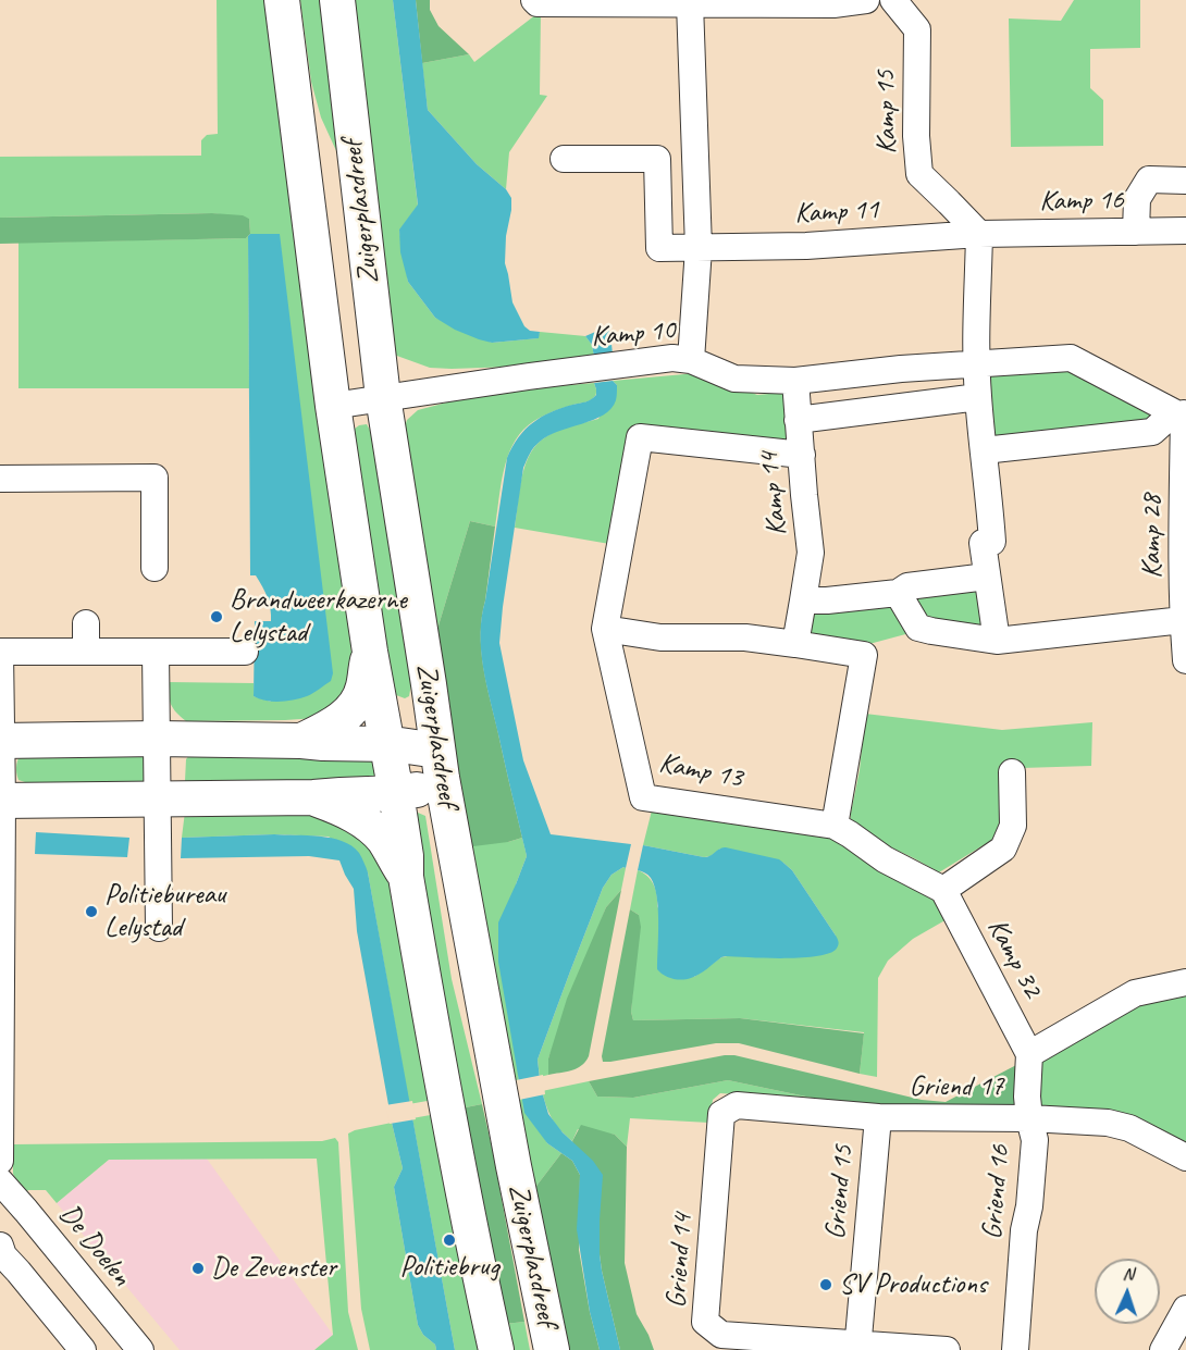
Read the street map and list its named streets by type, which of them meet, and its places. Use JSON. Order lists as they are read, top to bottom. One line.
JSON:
{"streets":{"main road":["Zuigerplasdreef"],"street":["Kamp 15","Kamp 16","Kamp 11","Kamp 10","Kamp 14","Kamp 28","Kamp 13","Kamp 32","Griend 17","Griend 15","Griend 16","De Doelen","Griend 14"]},"crossings":[["Kamp 15","Kamp 16"],["Kamp 15","Kamp 11"],["Kamp 16","Kamp 11"],["Zuigerplasdreef","Kamp 10"],["Kamp 10","Kamp 14"],["Kamp 10","Kamp 28"],["Kamp 14","Kamp 13"],["Kamp 13","Kamp 32"],["Griend 17","Griend 15"],["Griend 17","Griend 16"],["Griend 17","Griend 14"],["Griend 15","Griend 14"]],"places":["Brandweerkazerne Lelystad","Politiebureau Lelystad","Politiebrug","De Zevenster","SV Productions"],"north":"top"}
